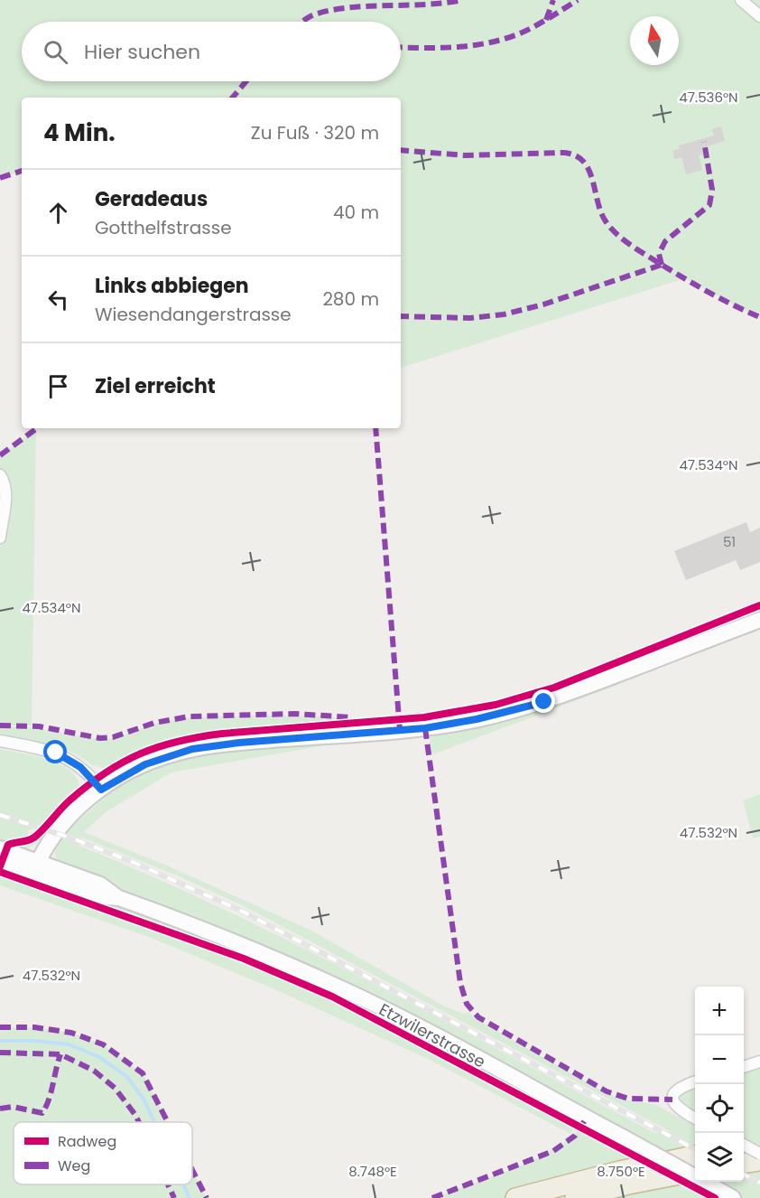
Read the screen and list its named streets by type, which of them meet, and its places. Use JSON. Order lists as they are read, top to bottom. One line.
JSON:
{"streets":{"main road":["Etzwilerstrasse"]},"house_numbers":["51"],"legend":["Radweg","Weg"],"north":"top","page":{"search":"Hier suchen","heading":["4 Min.","Zu Fuß · 320 m"],"list":[["Geradeaus","Gotthelfstrasse","40 m"],["Links abbiegen","Wiesendangerstrasse","280 m"],"Ziel erreicht"],"map_buttons":["+","−"]},"coordinates":["47.536°N","47.534°N","47.532°N","8.748°E","8.750°E"]}
